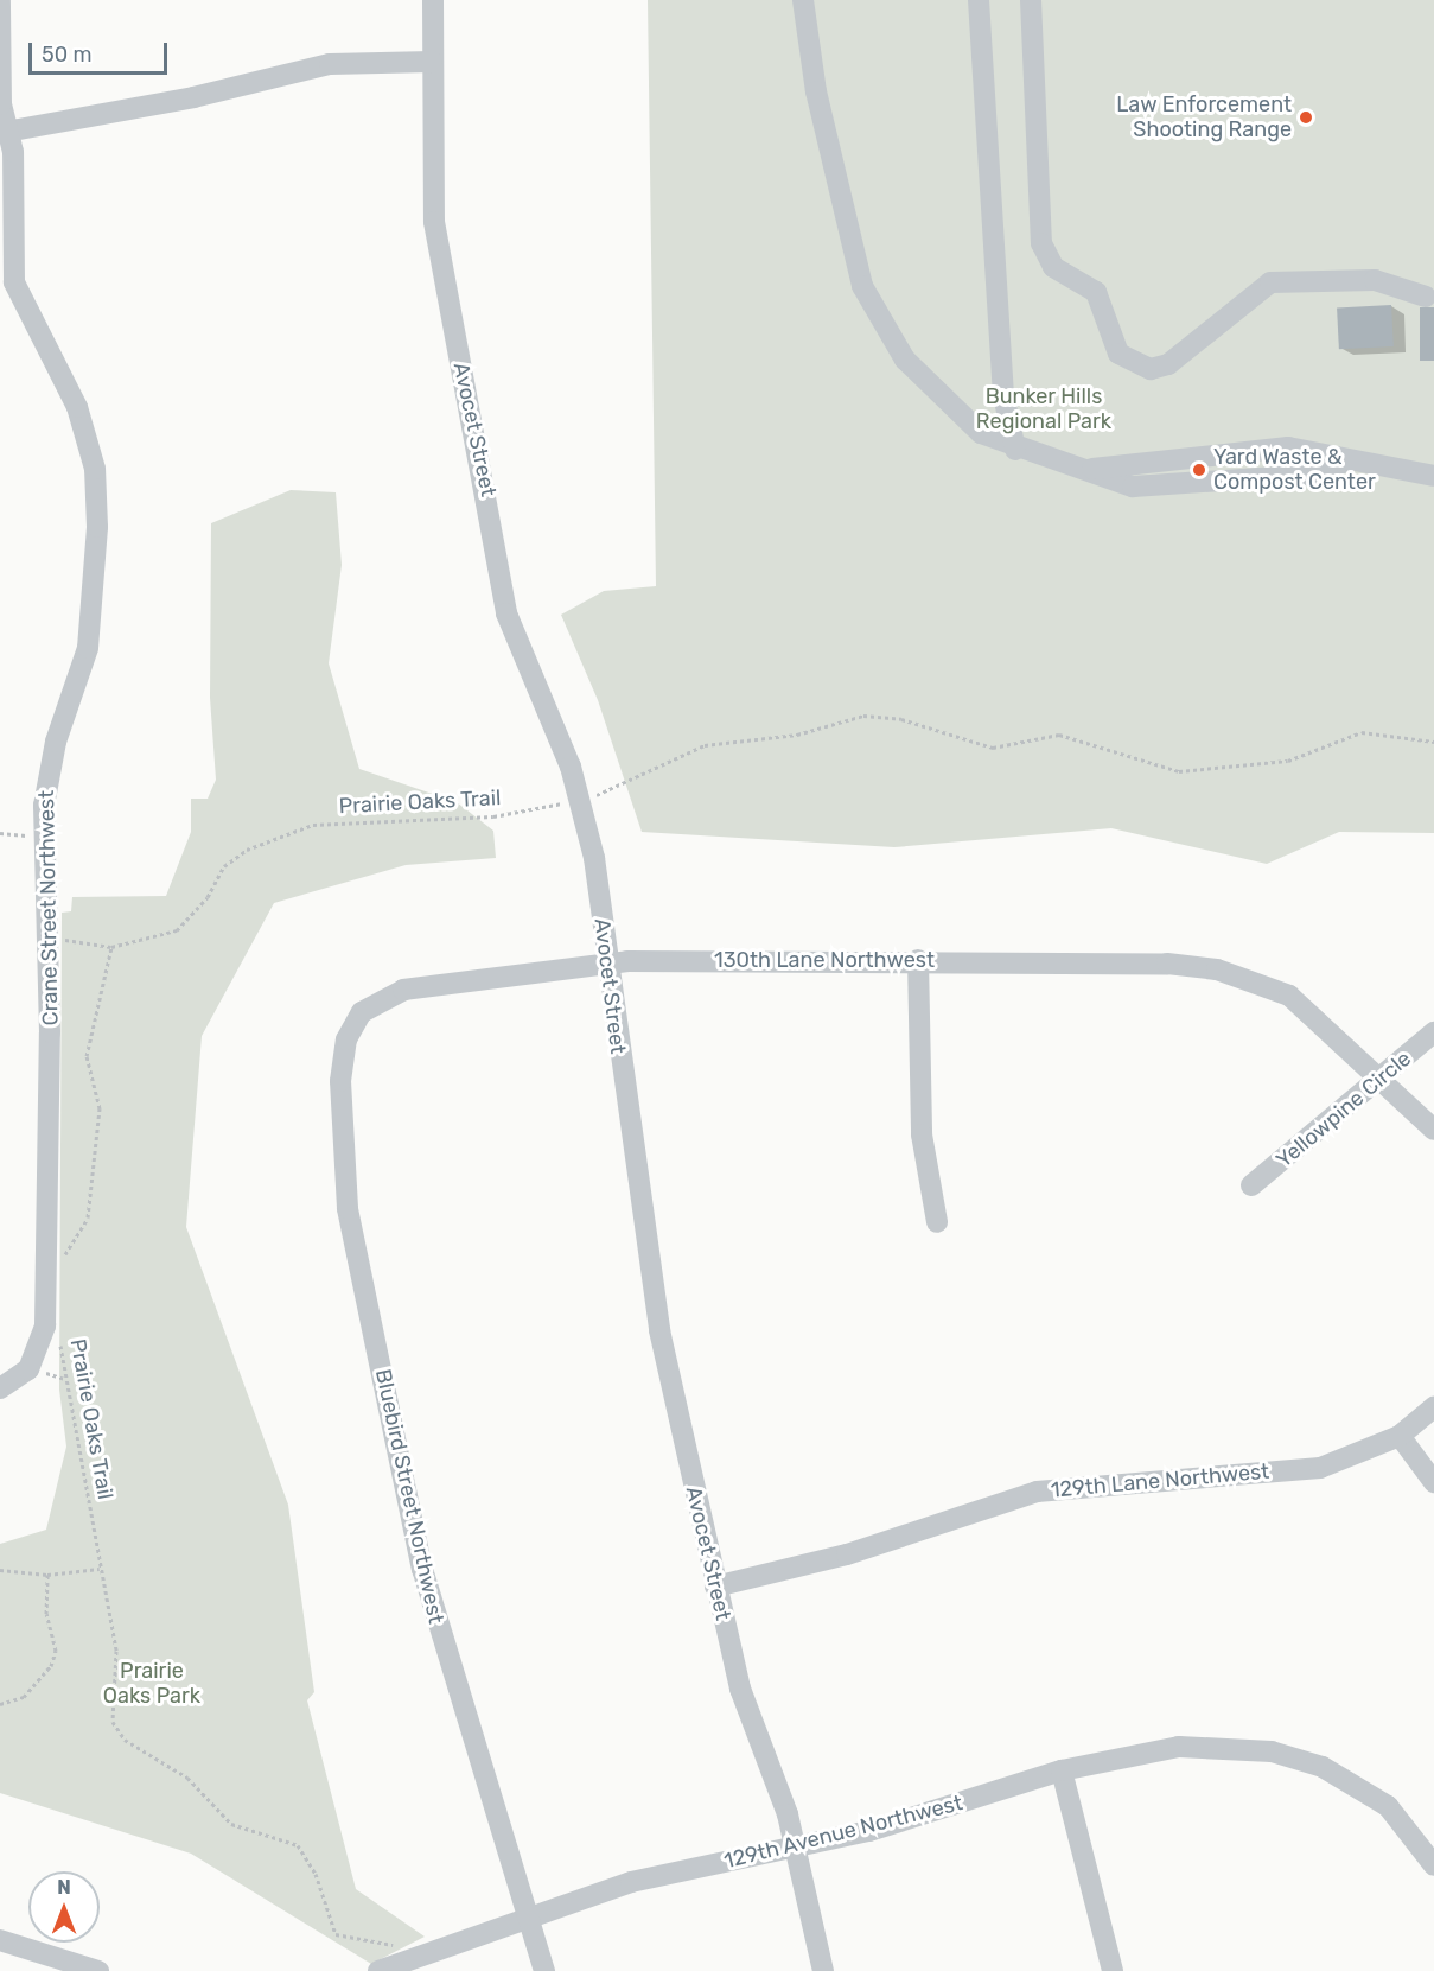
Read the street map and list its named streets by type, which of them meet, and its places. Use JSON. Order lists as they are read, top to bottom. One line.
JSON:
{"streets":{"street":["Avocet Street","Crane Street Northwest","130th Lane Northwest","Yellowpine Circle","129th Lane Northwest","Bluebird Street Northwest","129th Avenue Northwest"],"path":["Prairie Oaks Trail"]},"crossings":[["Avocet Street","130th Lane Northwest"],["Avocet Street","129th Lane Northwest"],["Avocet Street","129th Avenue Northwest"],["Prairie Oaks Trail","Crane Street Northwest"],["Prairie Oaks Trail","129th Avenue Northwest"],["130th Lane Northwest","Yellowpine Circle"],["130th Lane Northwest","Bluebird Street Northwest"],["Bluebird Street Northwest","129th Avenue Northwest"]],"parks":["Bunker Hills Regional Park","Prairie Oaks Park"],"places":["Law Enforcement Shooting Range","Yard Waste & Compost Center"],"scale_bar":"50 m","north":"top"}
